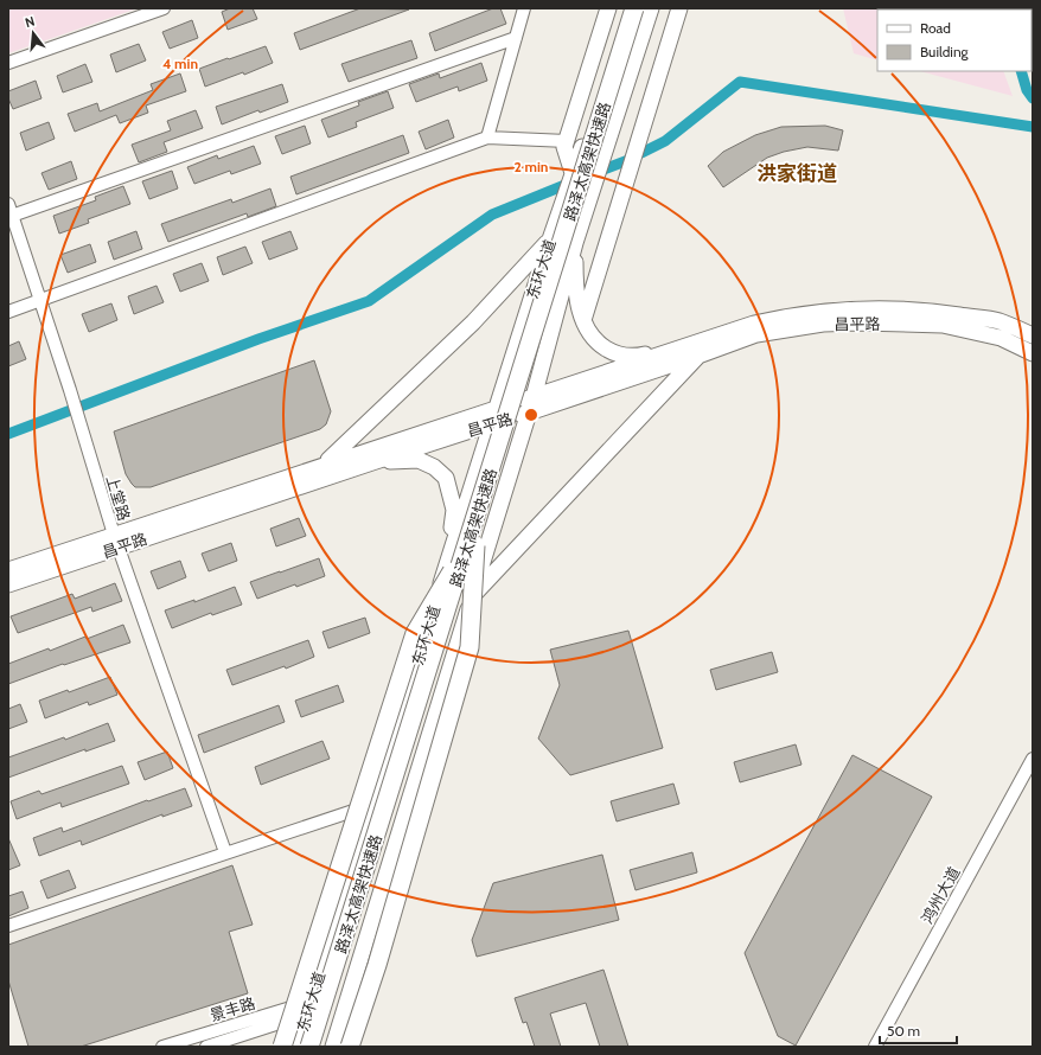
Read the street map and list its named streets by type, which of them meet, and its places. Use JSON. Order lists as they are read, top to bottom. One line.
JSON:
{"streets":{"highway":["路泽太高架快速路"],"main road":["东环大道","昌平路"],"street":["上堂路","鸿州大道","景丰路"]},"crossings":[["东环大道","昌平路"],["东环大道","景丰路"],["昌平路","上堂路"]],"districts":["洪家街道"],"legend":["Road","Building"],"scale_bar":"50 m","north":"top","rings":["4 min","2 min"]}
